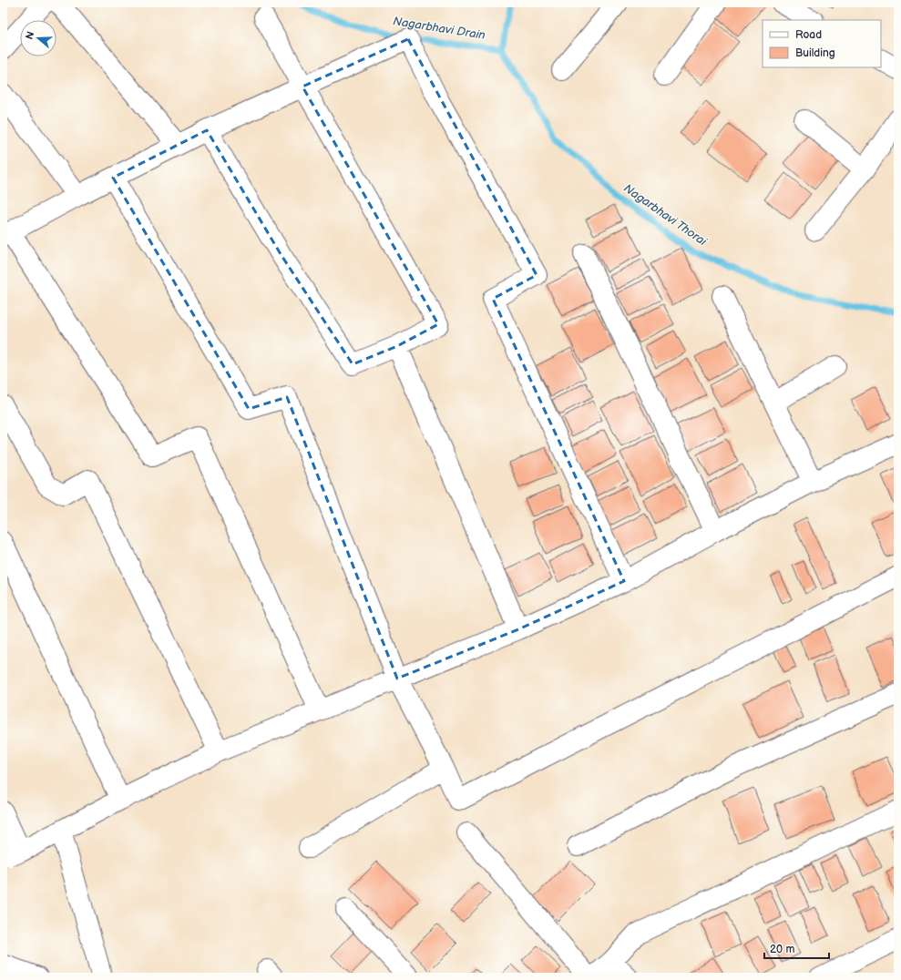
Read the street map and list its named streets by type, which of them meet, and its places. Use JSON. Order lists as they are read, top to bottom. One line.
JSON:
{"water":["Nagarbhavi Drain","Nagarbhavi Thorai"],"legend":["Road","Building"],"scale_bar":"20 m","north":"left"}
